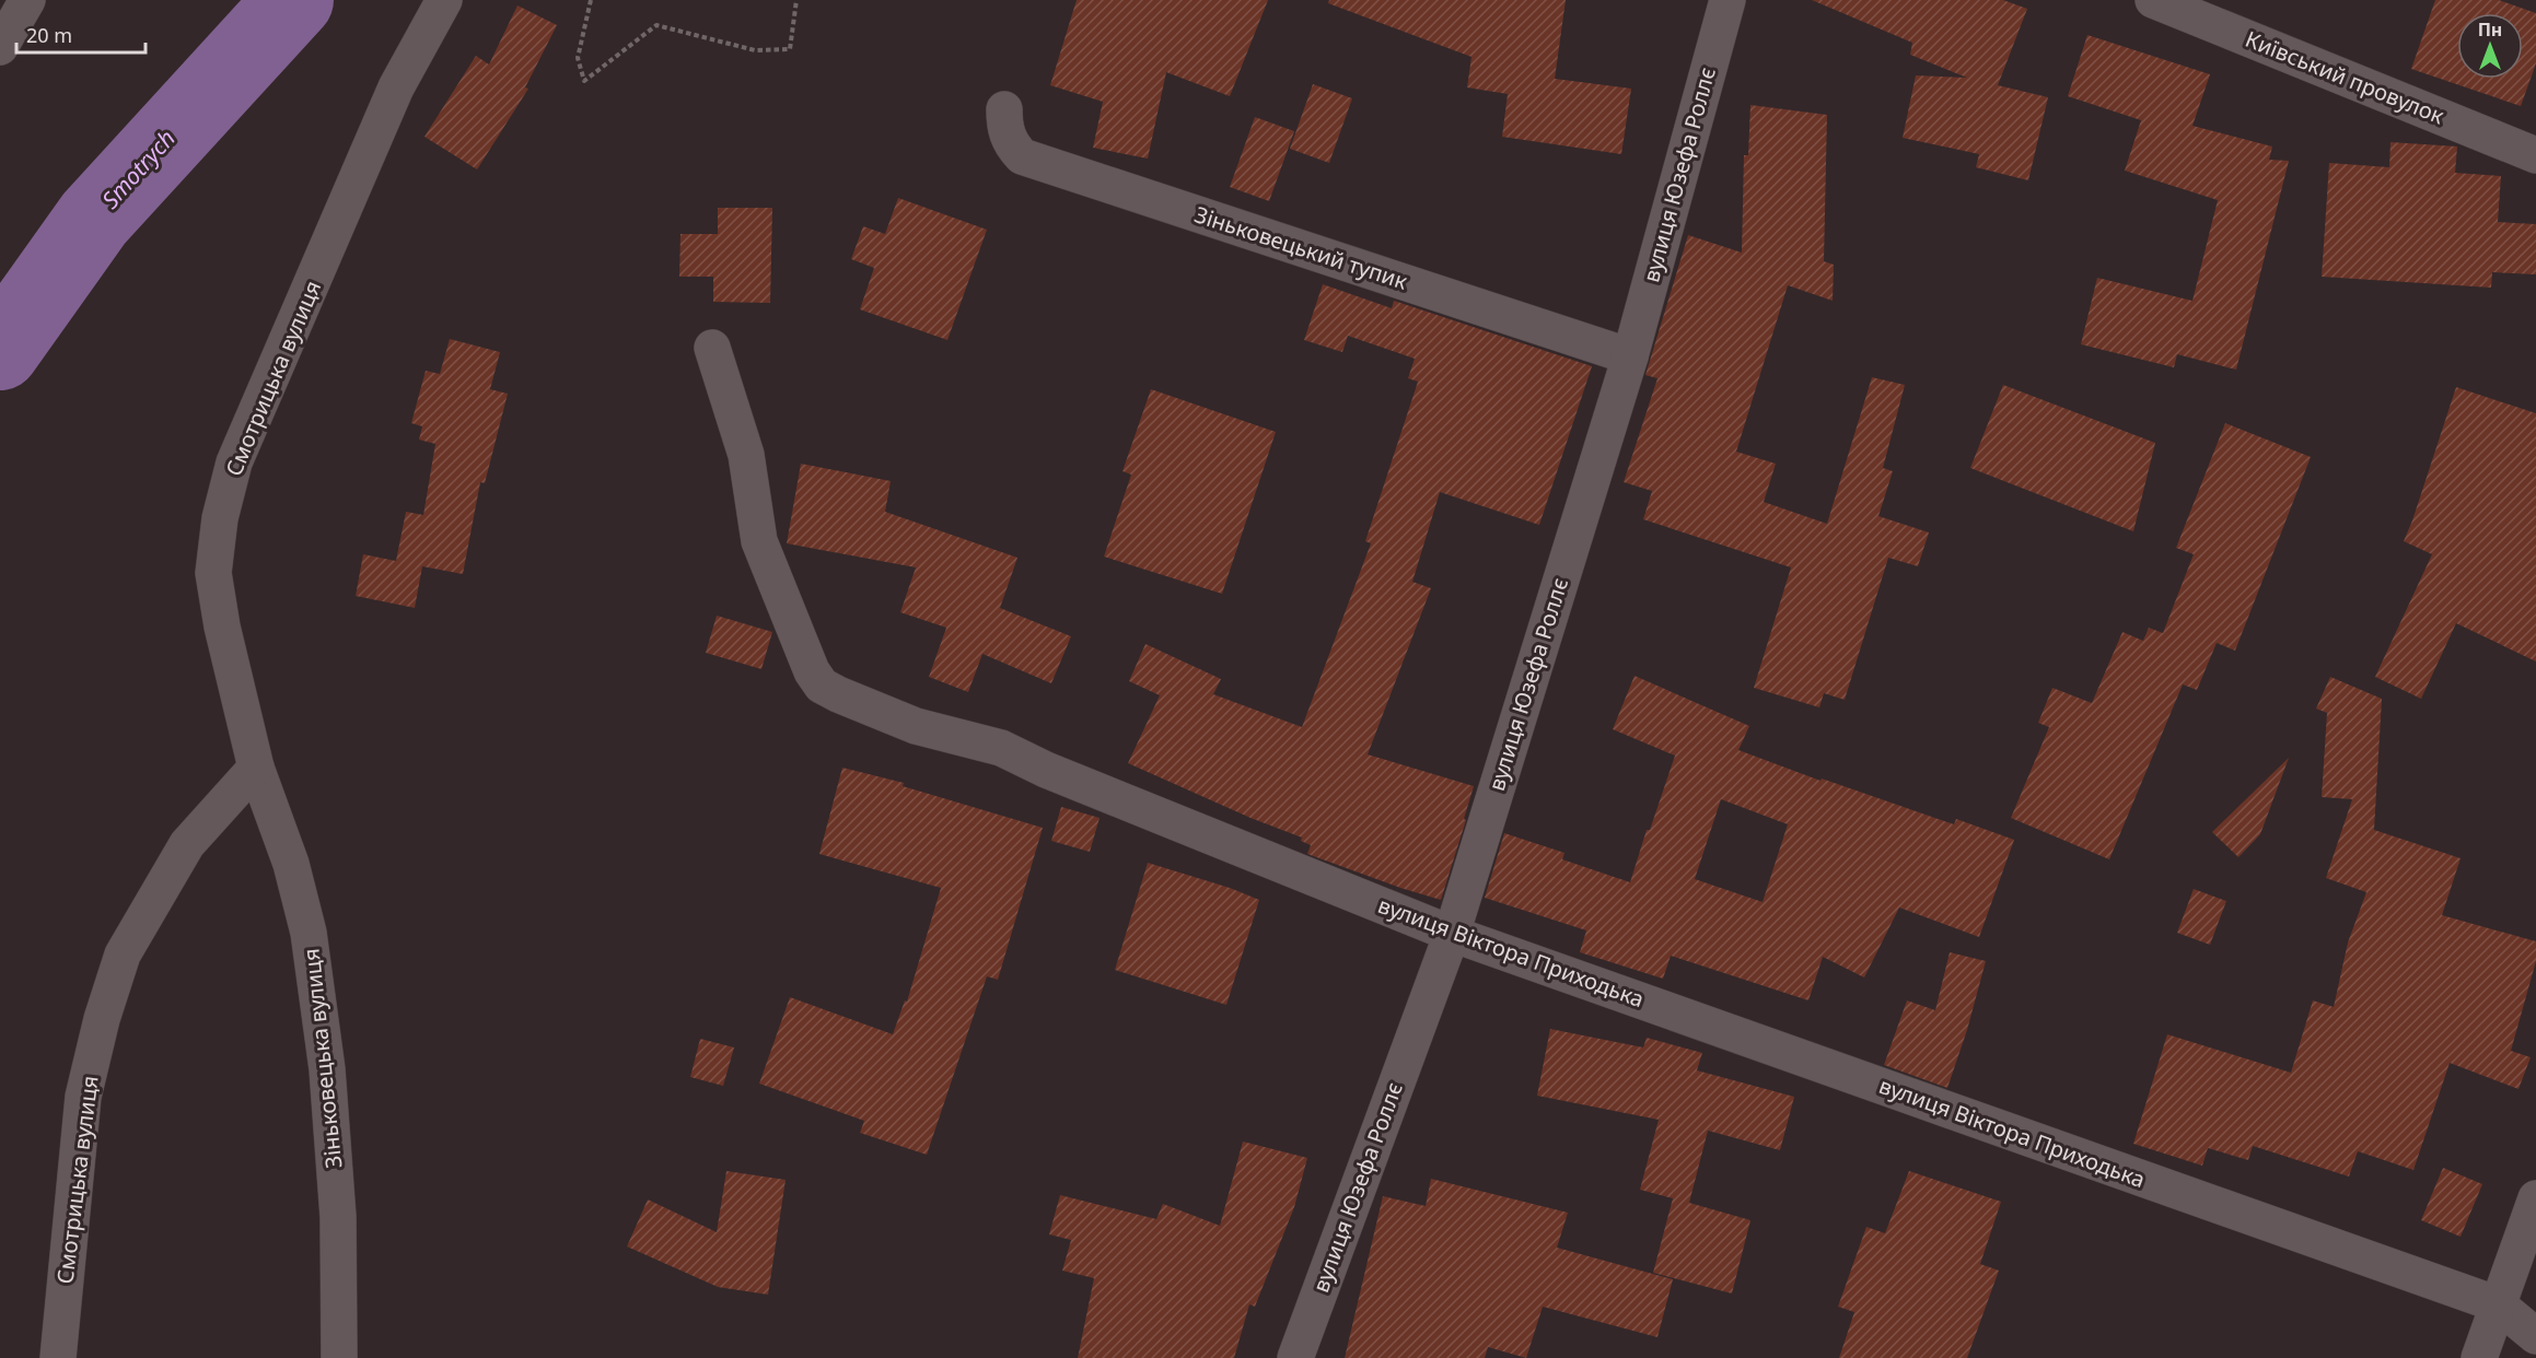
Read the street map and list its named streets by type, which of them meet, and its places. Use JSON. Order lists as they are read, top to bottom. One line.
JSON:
{"streets":{"street":["Київський провулок","вулиця Юзефа Роллє","Зіньковецький тупик","Смотрицька вулиця","вулиця Віктора Приходька","Зіньковецька вулиця"]},"crossings":[["вулиця Юзефа Роллє","Зіньковецький тупик"],["вулиця Юзефа Роллє","вулиця Віктора Приходька"],["Смотрицька вулиця","Зіньковецька вулиця"]],"water":["Smotrych"],"scale_bar":"20 m","north":"top"}
